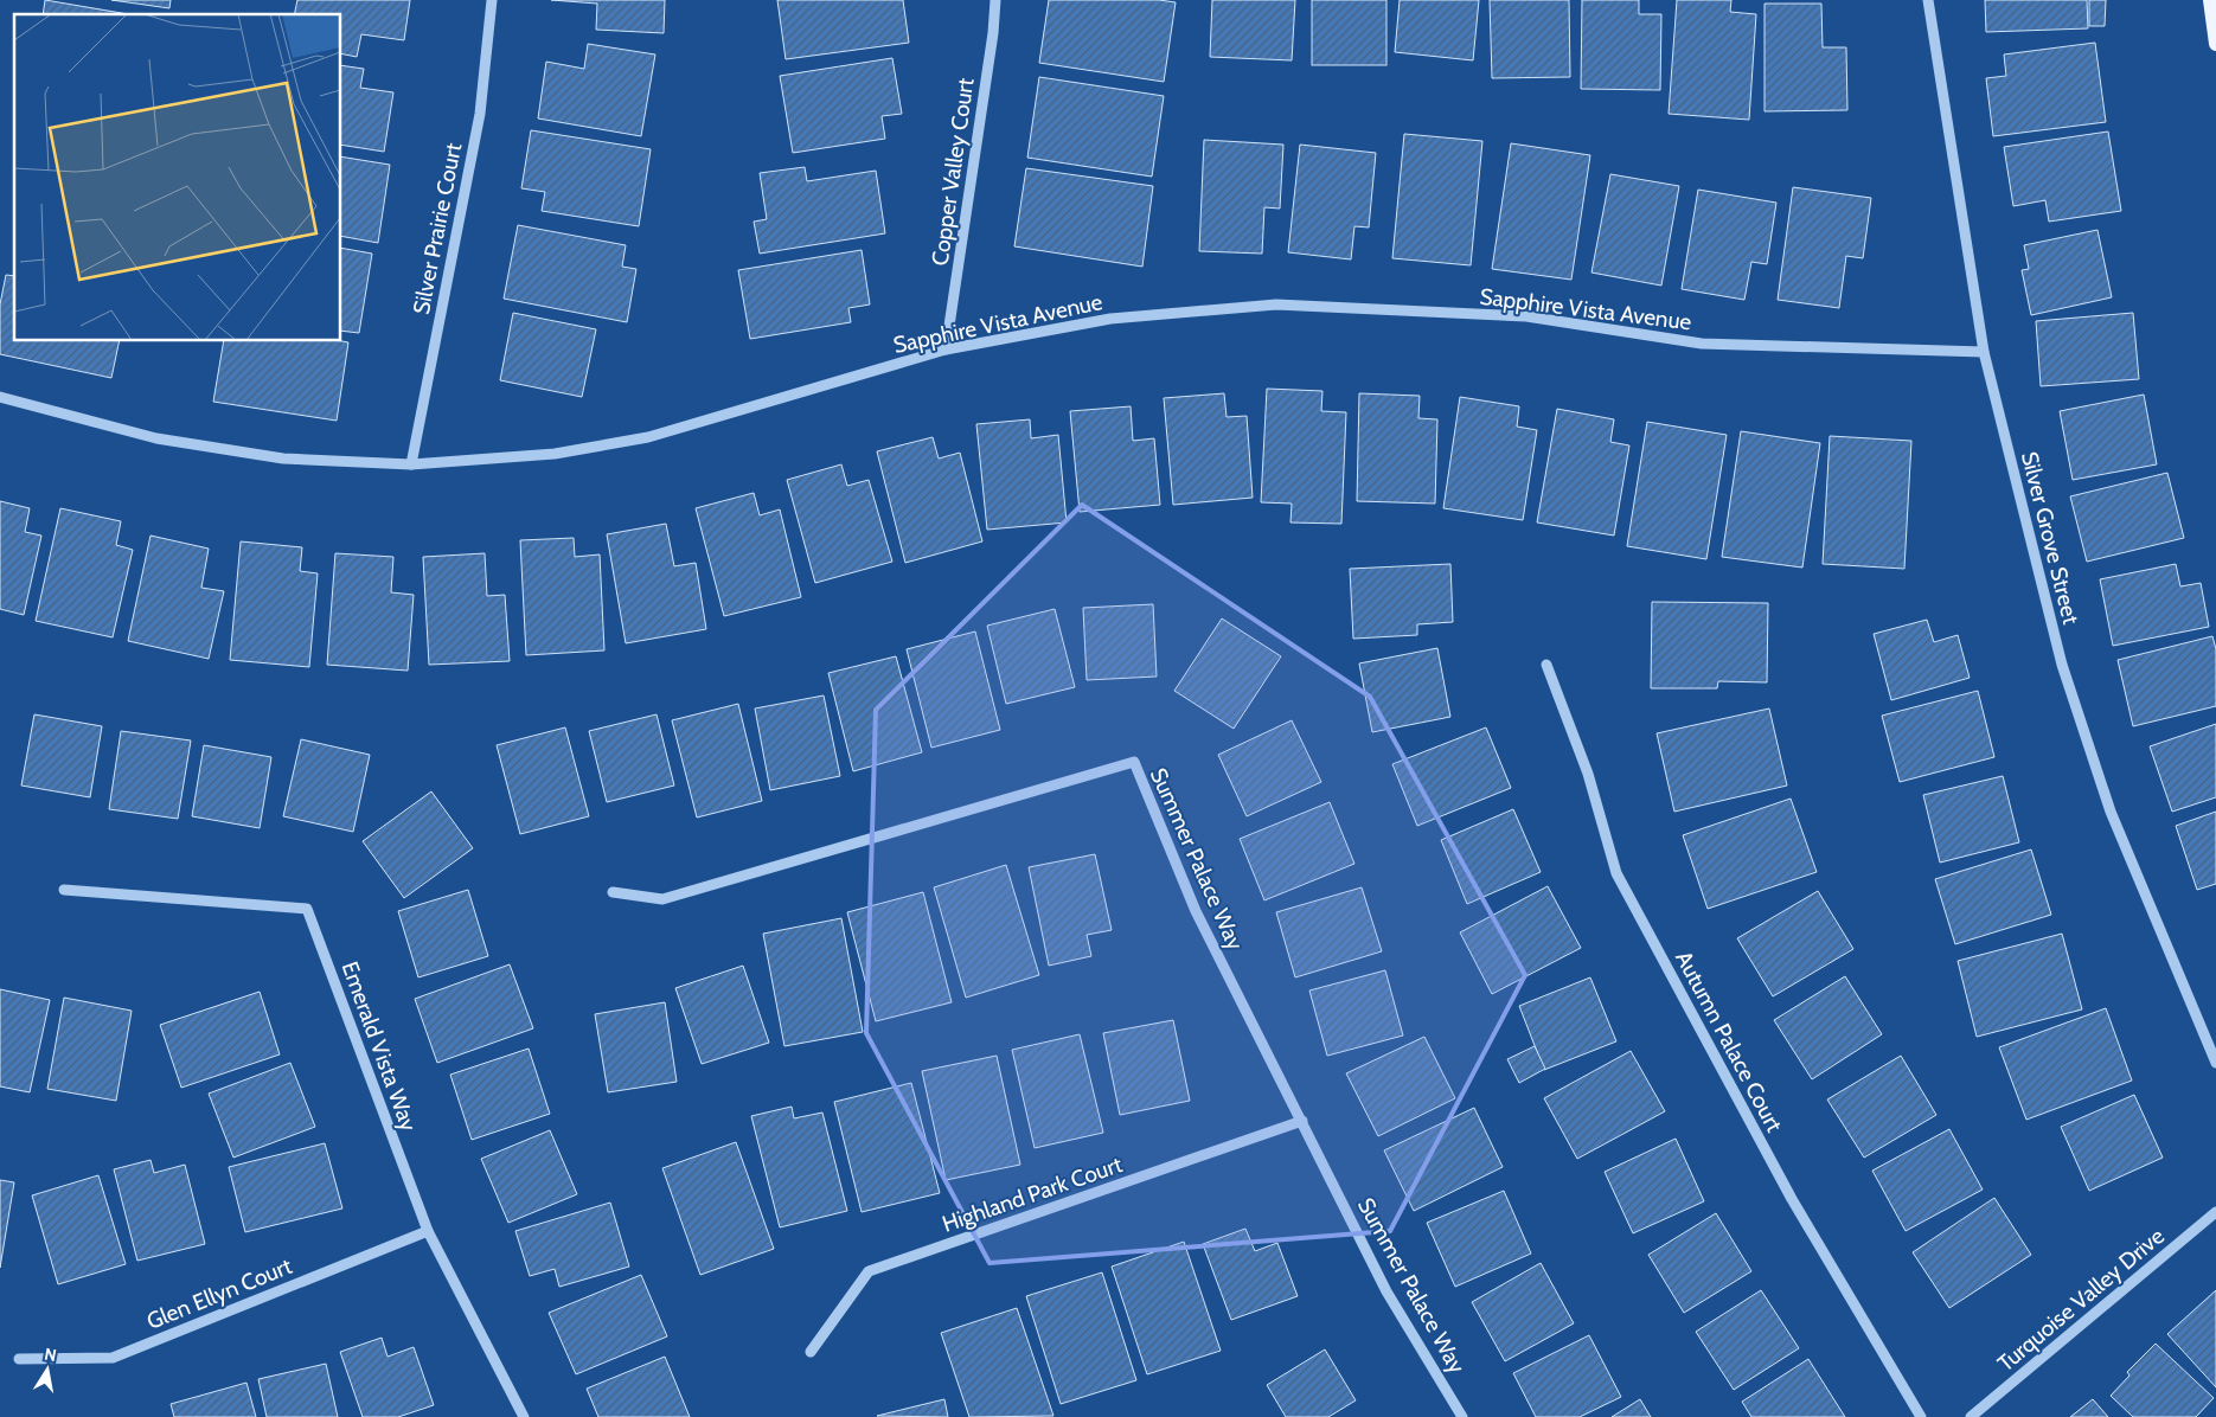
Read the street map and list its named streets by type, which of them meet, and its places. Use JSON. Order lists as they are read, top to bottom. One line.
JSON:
{"streets":{"street":["Copper Valley Court","Silver Prairie Court","Sapphire Vista Avenue","Silver Grove Street","Summer Palace Way","Autumn Palace Court","Emerald Vista Way","Highland Park Court","Glen Ellyn Court","Turquoise Valley Drive"]},"crossings":[["Copper Valley Court","Sapphire Vista Avenue"],["Silver Prairie Court","Sapphire Vista Avenue"],["Sapphire Vista Avenue","Silver Grove Street"],["Summer Palace Way","Highland Park Court"],["Emerald Vista Way","Glen Ellyn Court"]],"north":"top"}
